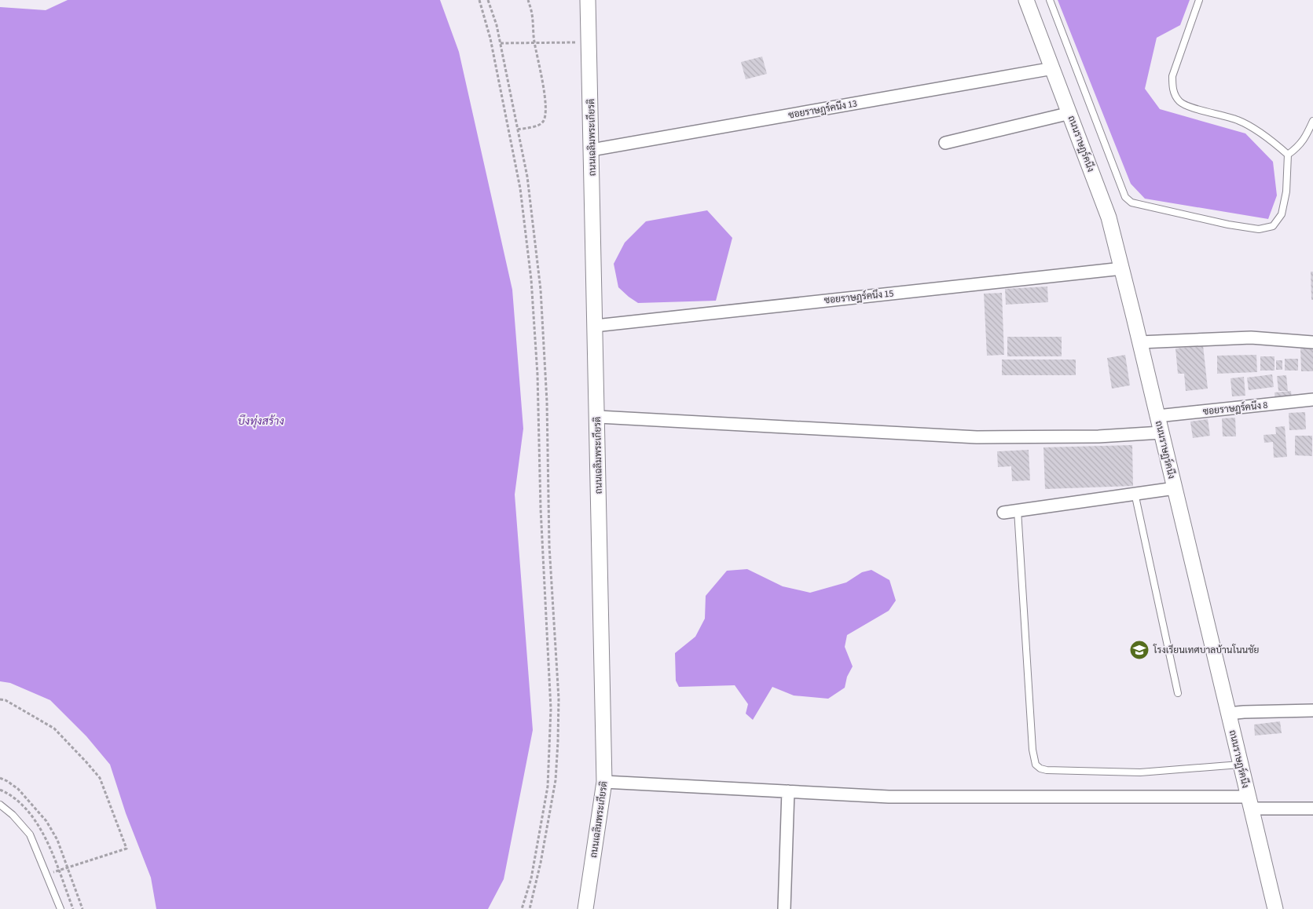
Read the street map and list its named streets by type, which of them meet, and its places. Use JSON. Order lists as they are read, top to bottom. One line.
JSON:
{"streets":{"street":["ซอยราษฏร์คนึง 13","ถนนเฉลิมพระเกียรติ","ถนนราษฏร์คนึง","ซอยราษฏร์คนึง 15","ซอยราษฏร์คนึง 8"]},"crossings":[["ซอยราษฏร์คนึง 13","ถนนเฉลิมพระเกียรติ"],["ซอยราษฏร์คนึง 13","ถนนราษฏร์คนึง"],["ถนนเฉลิมพระเกียรติ","ซอยราษฏร์คนึง 15"],["ถนนราษฏร์คนึง","ซอยราษฏร์คนึง 15"],["ถนนราษฏร์คนึง","ซอยราษฏร์คนึง 8"]],"water":["บึงทุ่งสร้าง"],"places":{"school or university":["โรงเรียนเทศบาลบ้านโนนชัย"]}}
